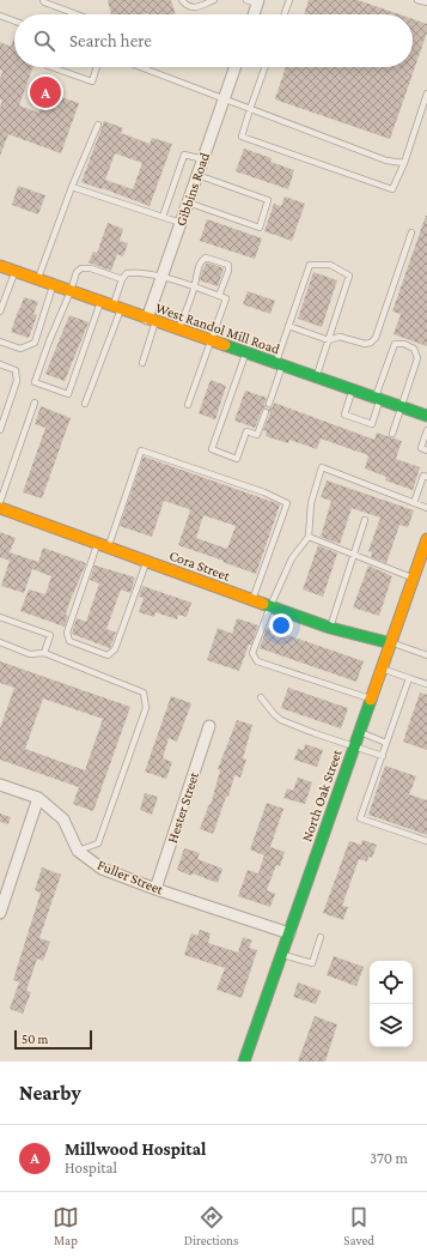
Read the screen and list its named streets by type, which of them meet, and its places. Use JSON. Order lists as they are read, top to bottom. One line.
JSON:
{"streets":{"street":["Gibbins Road","West Randol Mill Road","Cora Street","North Oak Street","Hester Street","Fuller Street"]},"crossings":[["Gibbins Road","West Randol Mill Road"],["Cora Street","North Oak Street"],["North Oak Street","Fuller Street"],["Hester Street","Fuller Street"]],"scale_bar":"50 m","page":{"search":"Search here","pins":"A","scale":"50 m","heading":"Nearby","list":[{"mark":"A","name":"Millwood Hospital","note":"Hospital","value":"370 m"}],"nav":["Map","Directions","Saved"]}}
